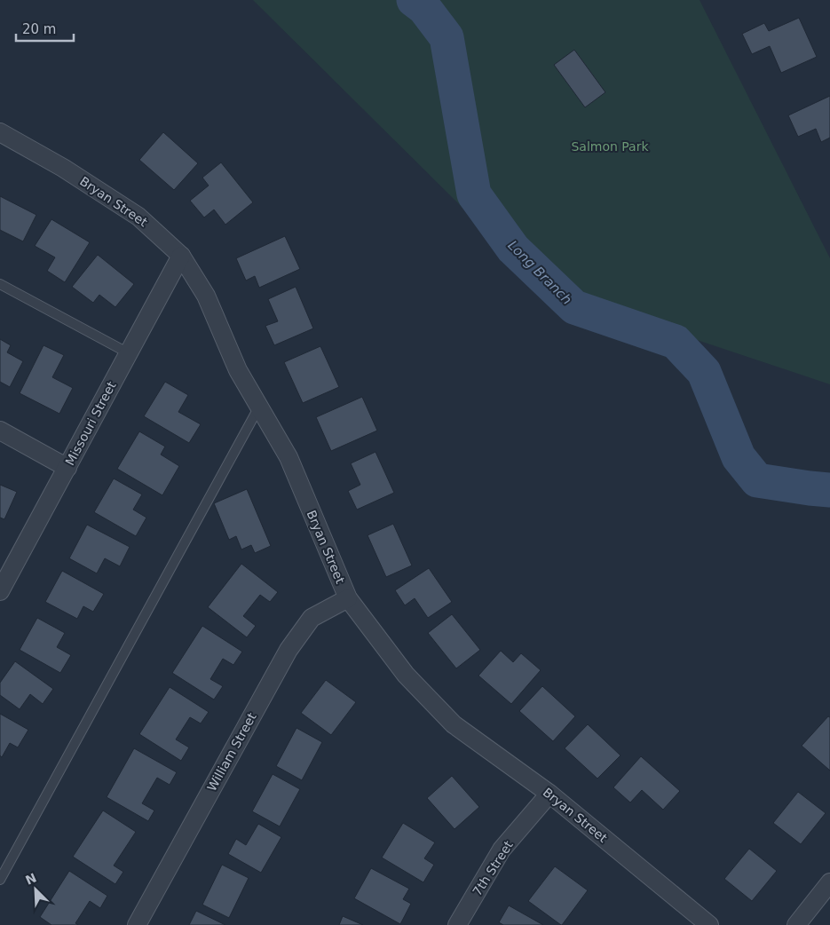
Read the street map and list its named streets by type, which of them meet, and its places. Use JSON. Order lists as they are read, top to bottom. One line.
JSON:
{"streets":{"street":["Bryan Street","Missouri Street","William Street","7th Street"]},"crossings":[["Bryan Street","Missouri Street"],["Bryan Street","William Street"],["Bryan Street","7th Street"]],"water":["Long Branch"],"parks":["Salmon Park"],"scale_bar":"20 m","north":"top left"}
